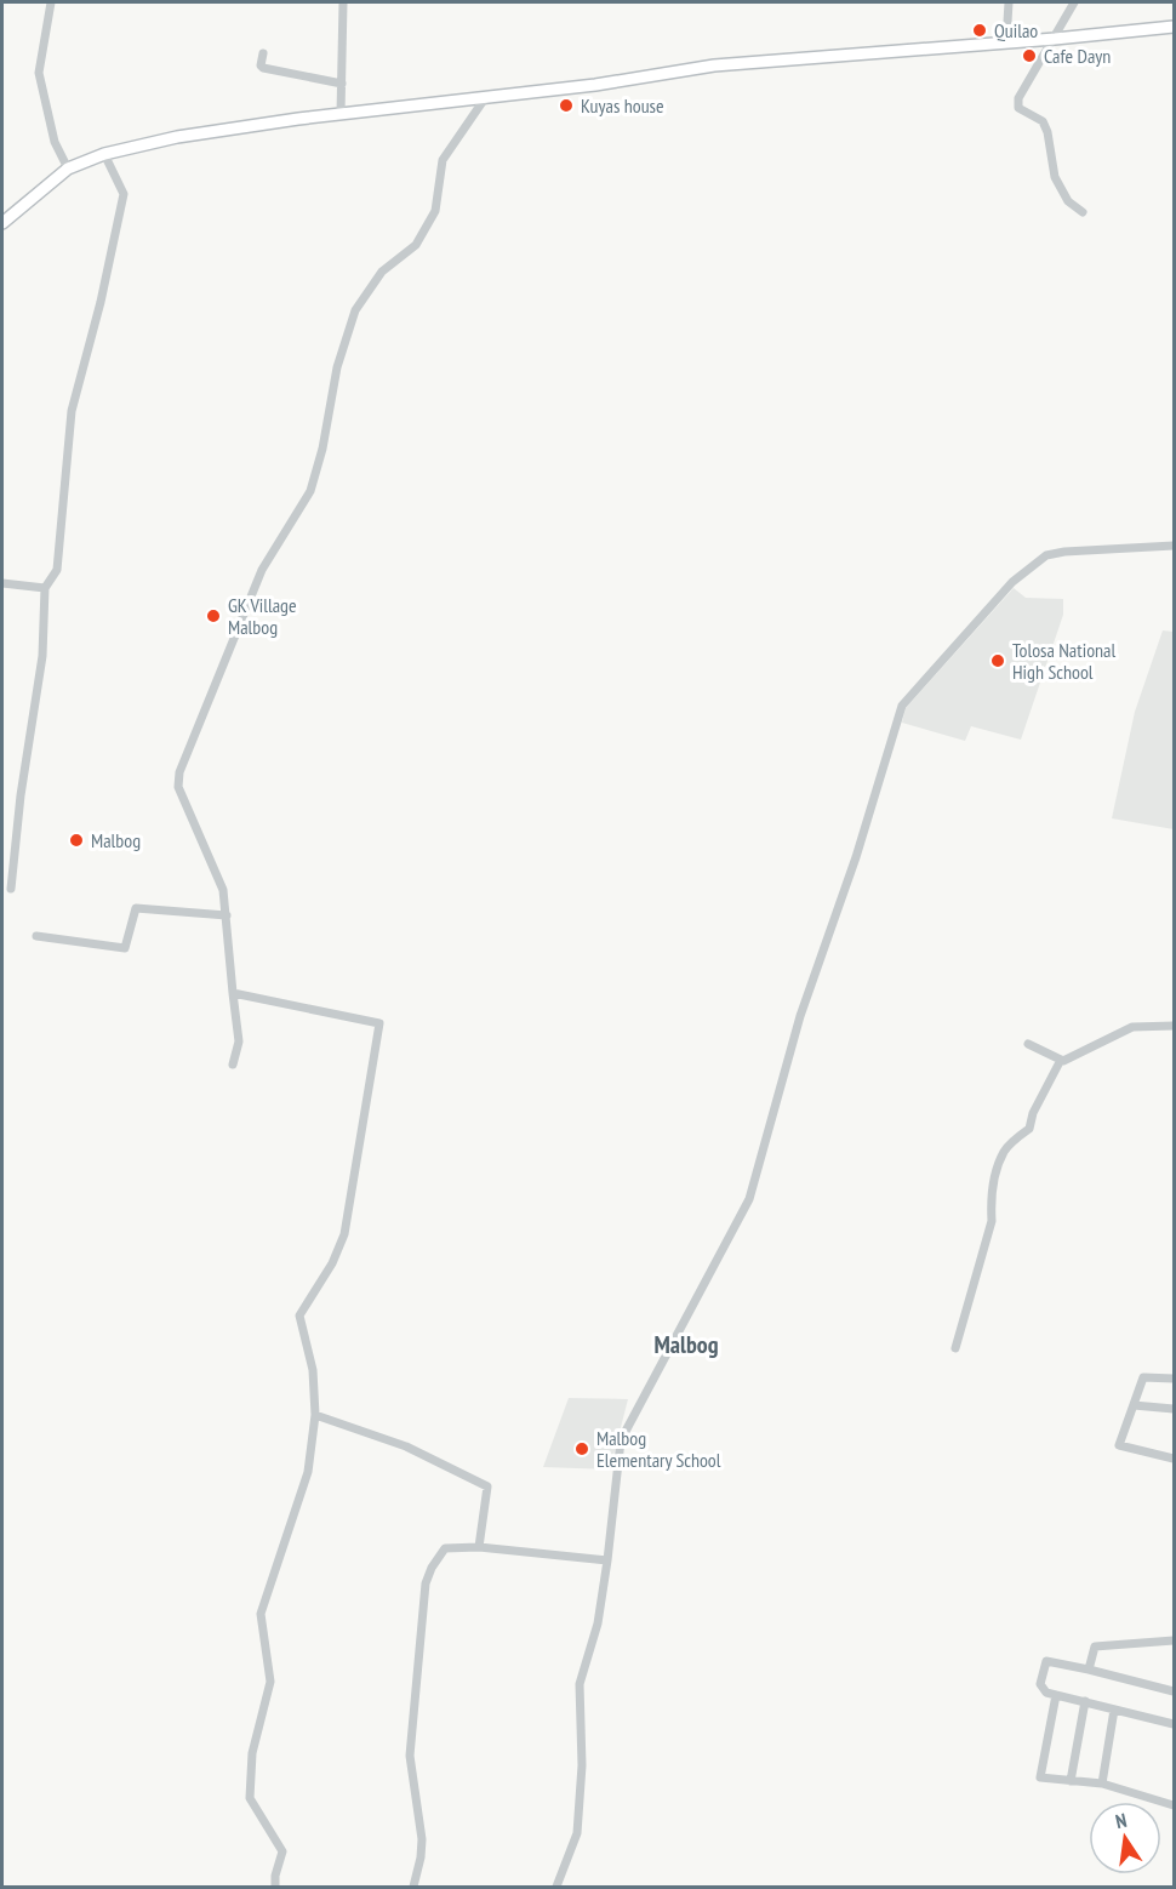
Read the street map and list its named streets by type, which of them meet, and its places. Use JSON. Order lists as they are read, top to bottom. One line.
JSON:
{"districts":["Malbog"],"places":["Quilao","Cafe Dayn","Kuyas house","GK Village Malbog","Tolosa National High School","Malbog","Malbog Elementary School"],"north":"top"}
